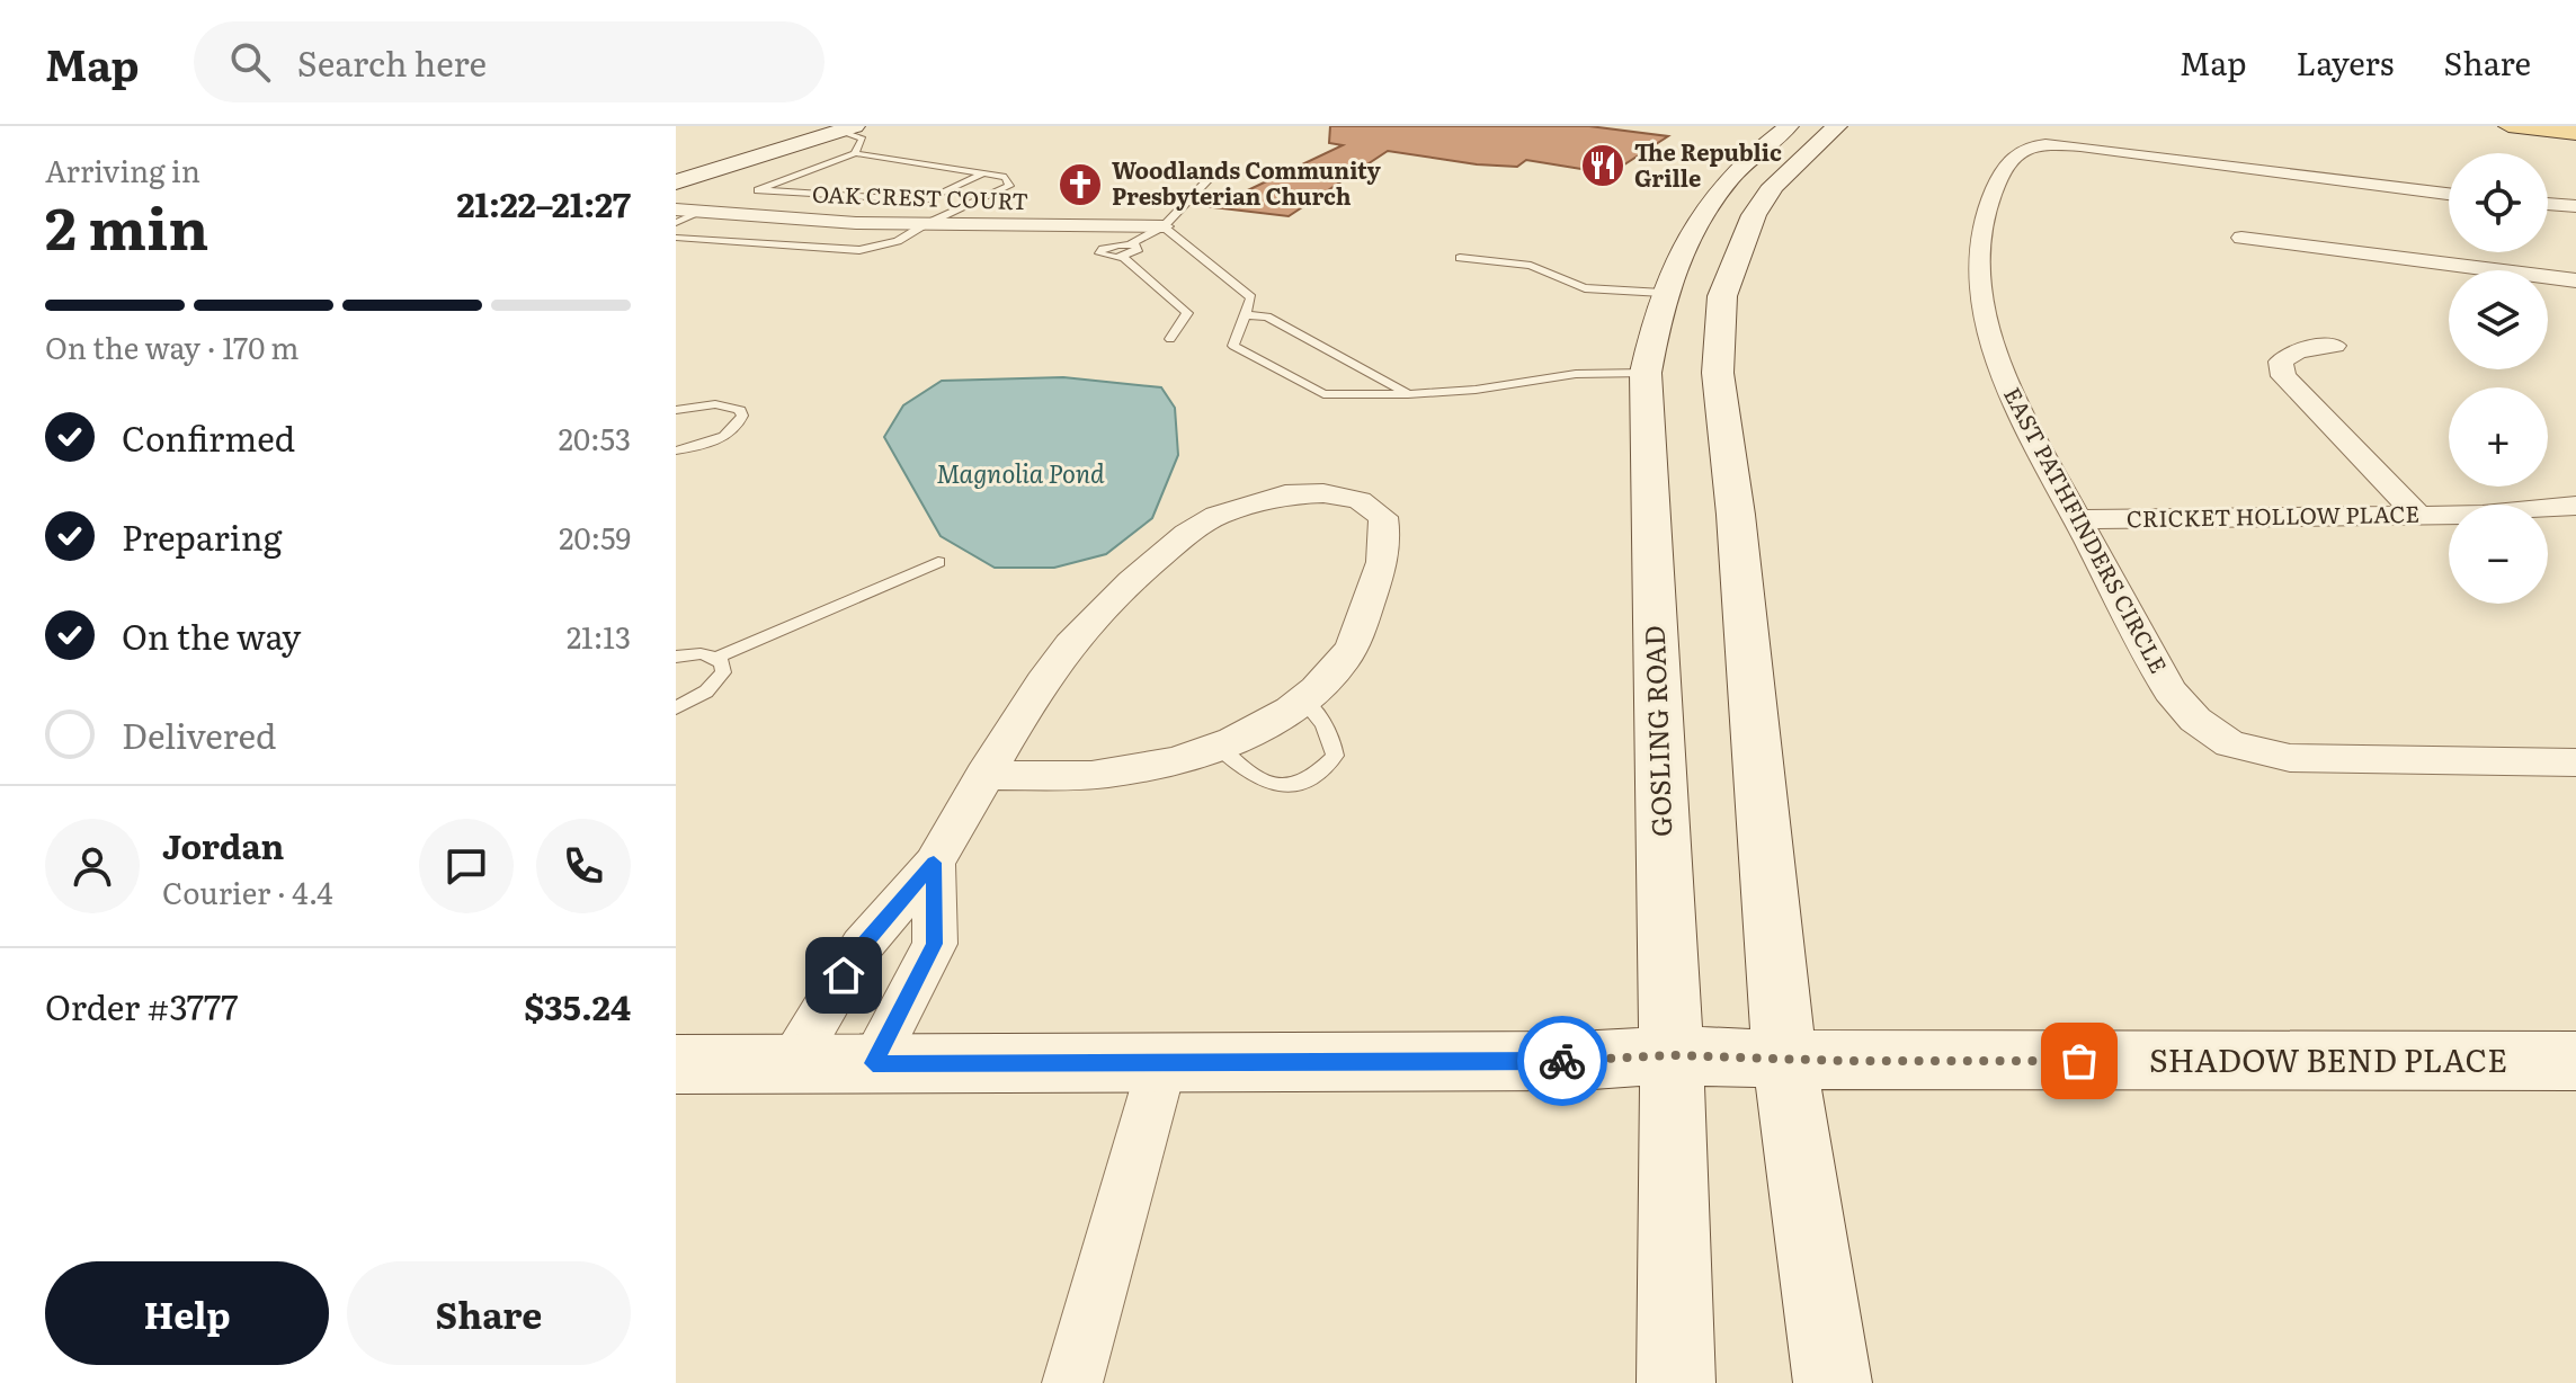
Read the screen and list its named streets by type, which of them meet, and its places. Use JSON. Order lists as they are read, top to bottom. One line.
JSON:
{"streets":{"main road":["GOSLING ROAD","SHADOW BEND PLACE"],"street":["OAK CREST COURT","CRICKET HOLLOW PLACE","EAST PATHFINDERS CIRCLE"]},"crossings":[["CRICKET HOLLOW PLACE","EAST PATHFINDERS CIRCLE"],["GOSLING ROAD","SHADOW BEND PLACE"]],"water":["Magnolia Pond"],"places":{"restaurant":["The Republic Grille"],"church":["Woodlands Community Presbyterian Church"]},"page":{"header":"Map","search":"Search here","nav":["Map","Layers","Share"],"heading":["2 min","Arriving in","21:22–21:27"],"panel":["Jordan","Courier · 4.4","Order #3777","$35.24"],"map_buttons":["+","−"],"bar":"On the way · 170 m","list":[["Confirmed","20:53"],["Preparing","20:59"],["On the way","21:13"],"Delivered"],"buttons":["Help","Share"]}}
